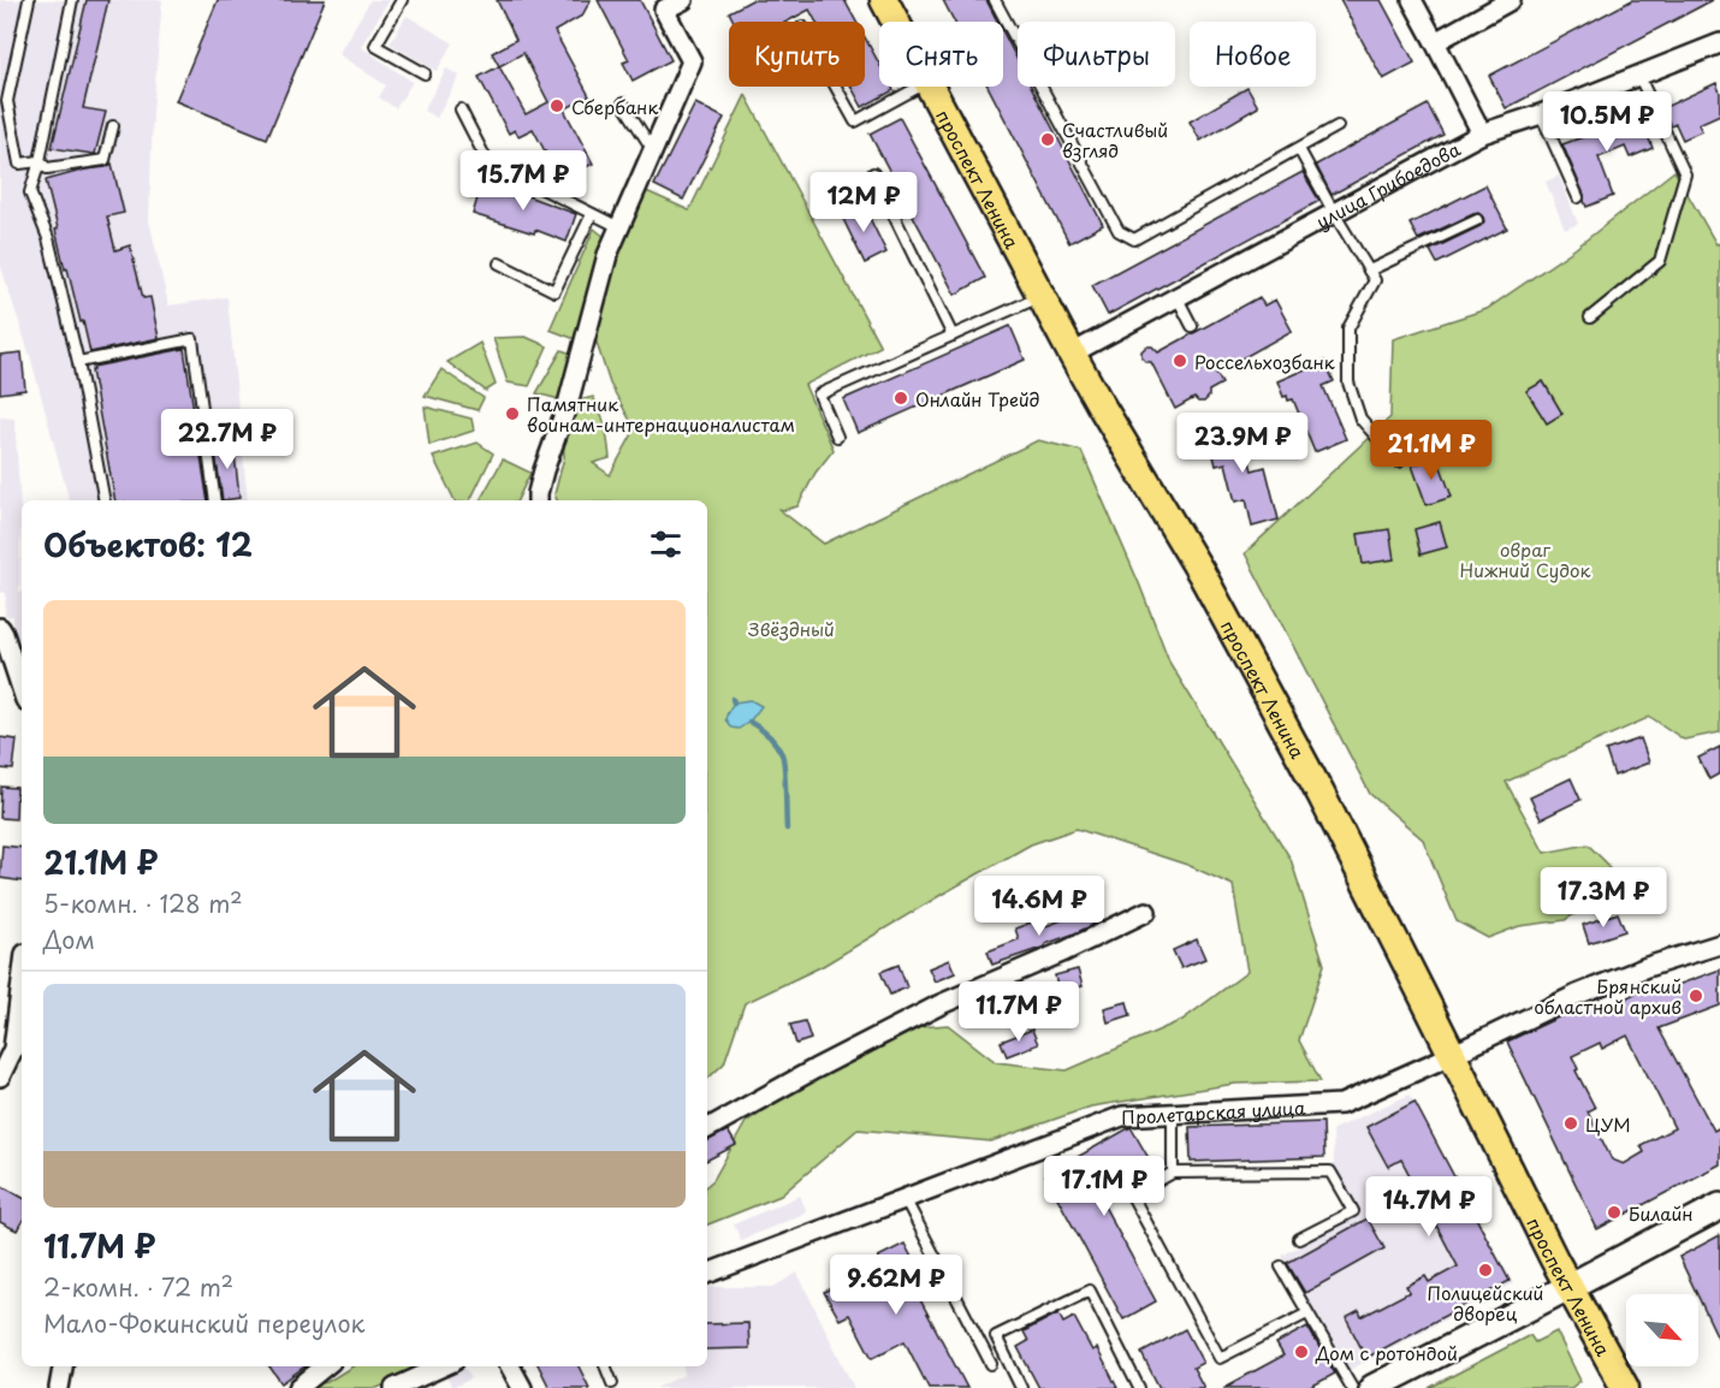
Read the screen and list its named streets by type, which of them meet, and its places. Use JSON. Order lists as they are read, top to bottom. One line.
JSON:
{"streets":{"main road":["проспект Ленина"],"street":["улица Грибоедова","Пролетарская улица"]},"crossings":[["проспект Ленина","улица Грибоедова"],["проспект Ленина","Пролетарская улица"]],"parks":["овраг Нижний Судок","Звёздный"],"places":["Сбербанк","Счастливый взгляд","Россельхозбанк","Онлайн Трейд","Памятник воинам-интернационалистам","Брянский областной архив","ЦУМ","Билайн","Полицейский дворец","Дом с ротондой"],"north":"bottom right","page":{"chip":["Купить","Снять","Фильтры","Новое"],"price":["10.5M ₽","15.7M ₽","12M ₽","22.7M ₽","23.9M ₽","21.1M ₽","17.3M ₽","14.6M ₽","11.7M ₽","17.1M ₽","14.7M ₽","9.62M ₽"],"heading":"Объектов: 12","list":[{"name":"21.1M ₽","note":"5-комн. · 128 m² · Дом"},{"name":"11.7M ₽","note":"2-комн. · 72 m² · Мало-Фокинский переулок"}]}}
